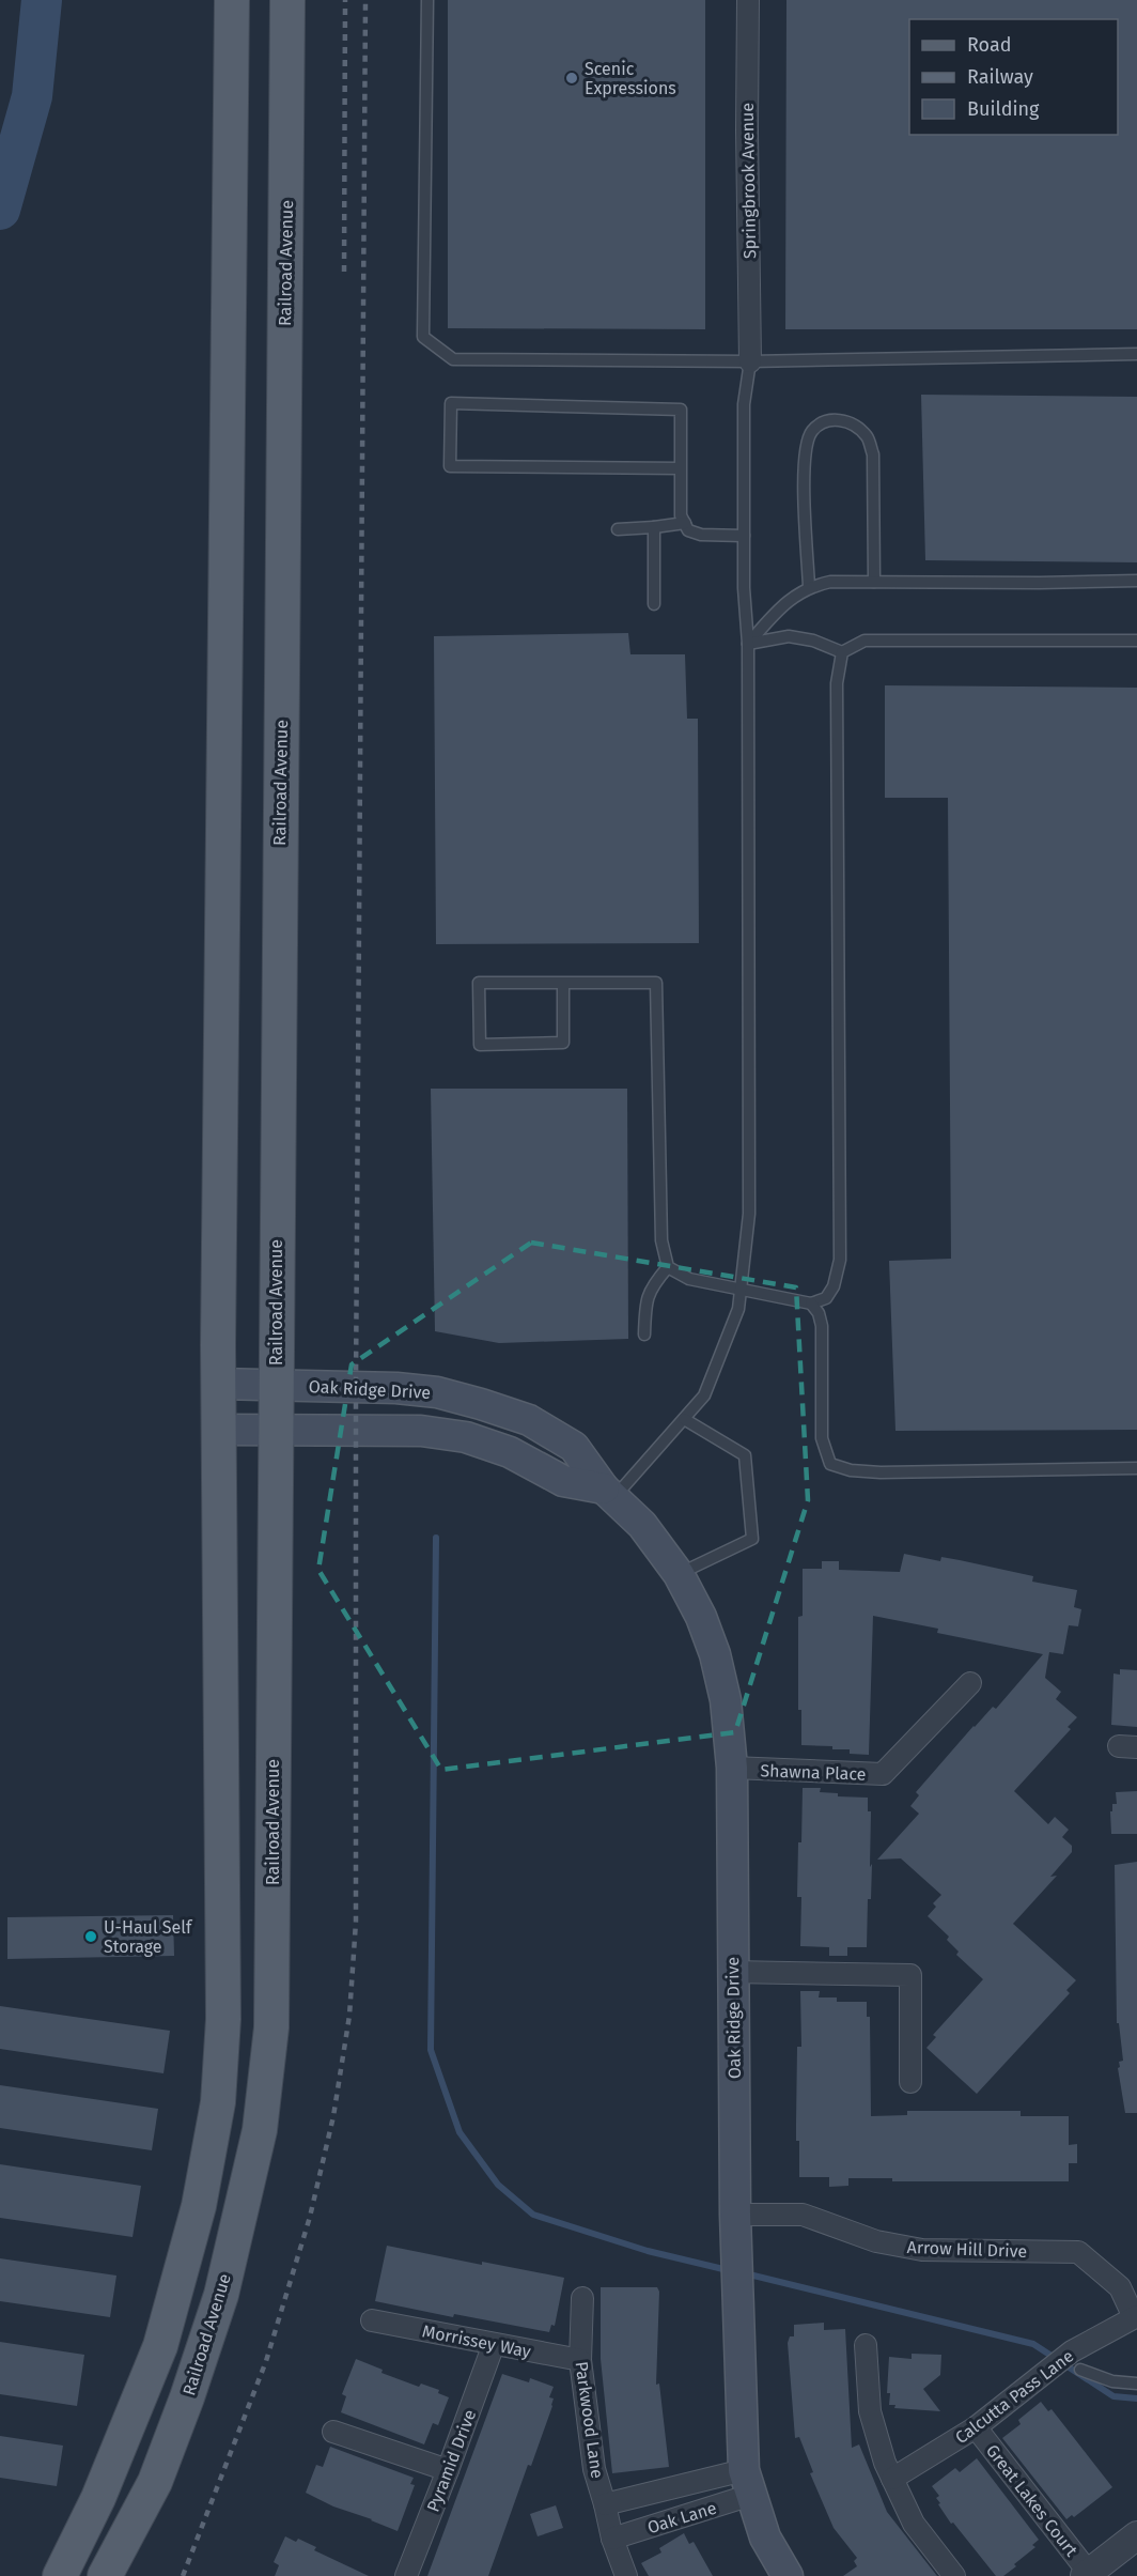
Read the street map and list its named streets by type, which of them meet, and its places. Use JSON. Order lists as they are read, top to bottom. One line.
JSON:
{"streets":{"main road":["Railroad Avenue","Oak Ridge Drive"],"street":["Springbrook Avenue","Shawna Place","Arrow Hill Drive","Morrissey Way","Calcutta Pass Lane","Parkwood Lane","Pyramid Drive","Great Lakes Court","Oak Lane"]},"crossings":[["Railroad Avenue","Oak Ridge Drive"],["Oak Ridge Drive","Shawna Place"],["Oak Ridge Drive","Arrow Hill Drive"],["Oak Ridge Drive","Oak Lane"],["Arrow Hill Drive","Calcutta Pass Lane"],["Morrissey Way","Parkwood Lane"],["Morrissey Way","Pyramid Drive"],["Calcutta Pass Lane","Great Lakes Court"],["Parkwood Lane","Oak Lane"]],"places":["Scenic Expressions","U-Haul Self Storage"],"legend":["Road","Railway","Building"]}
